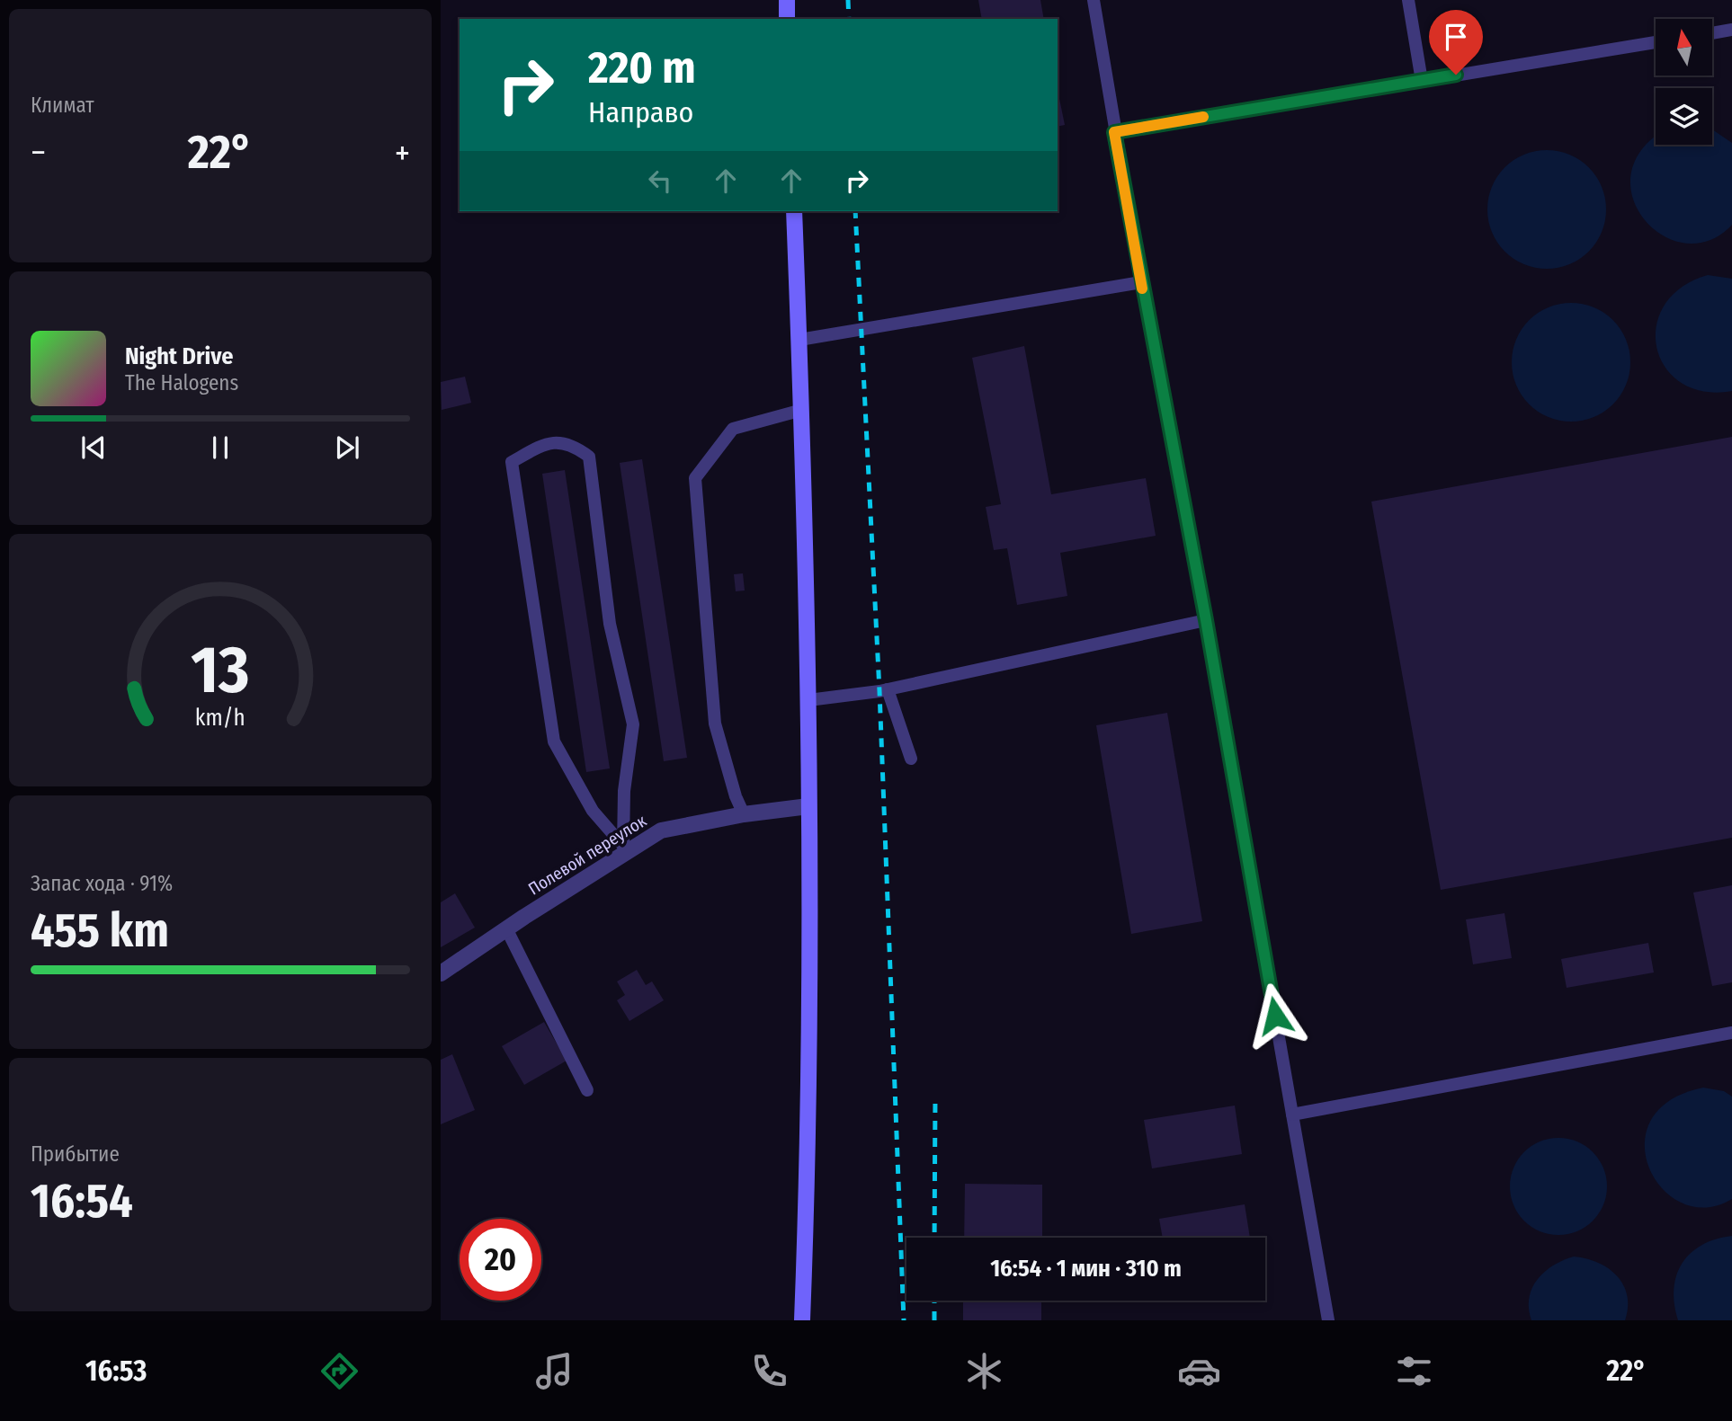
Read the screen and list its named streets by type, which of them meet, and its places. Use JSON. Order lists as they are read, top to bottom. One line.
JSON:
{"streets":{"street":["Полевой переулок"]},"north":"top","page":{"tile":["Климат",["Запас хода · 91%","455 km"],["Прибытие","16:54"]],"turn":["220 m","Направо"],"heat":["−","22°","+"],"song":["Night Drive","The Halogens"],"limit":"20","trip":"16:54 · 1 мин · 310 m","tabs":["16:53","22°"],"gauge":["13","km/h"]}}
